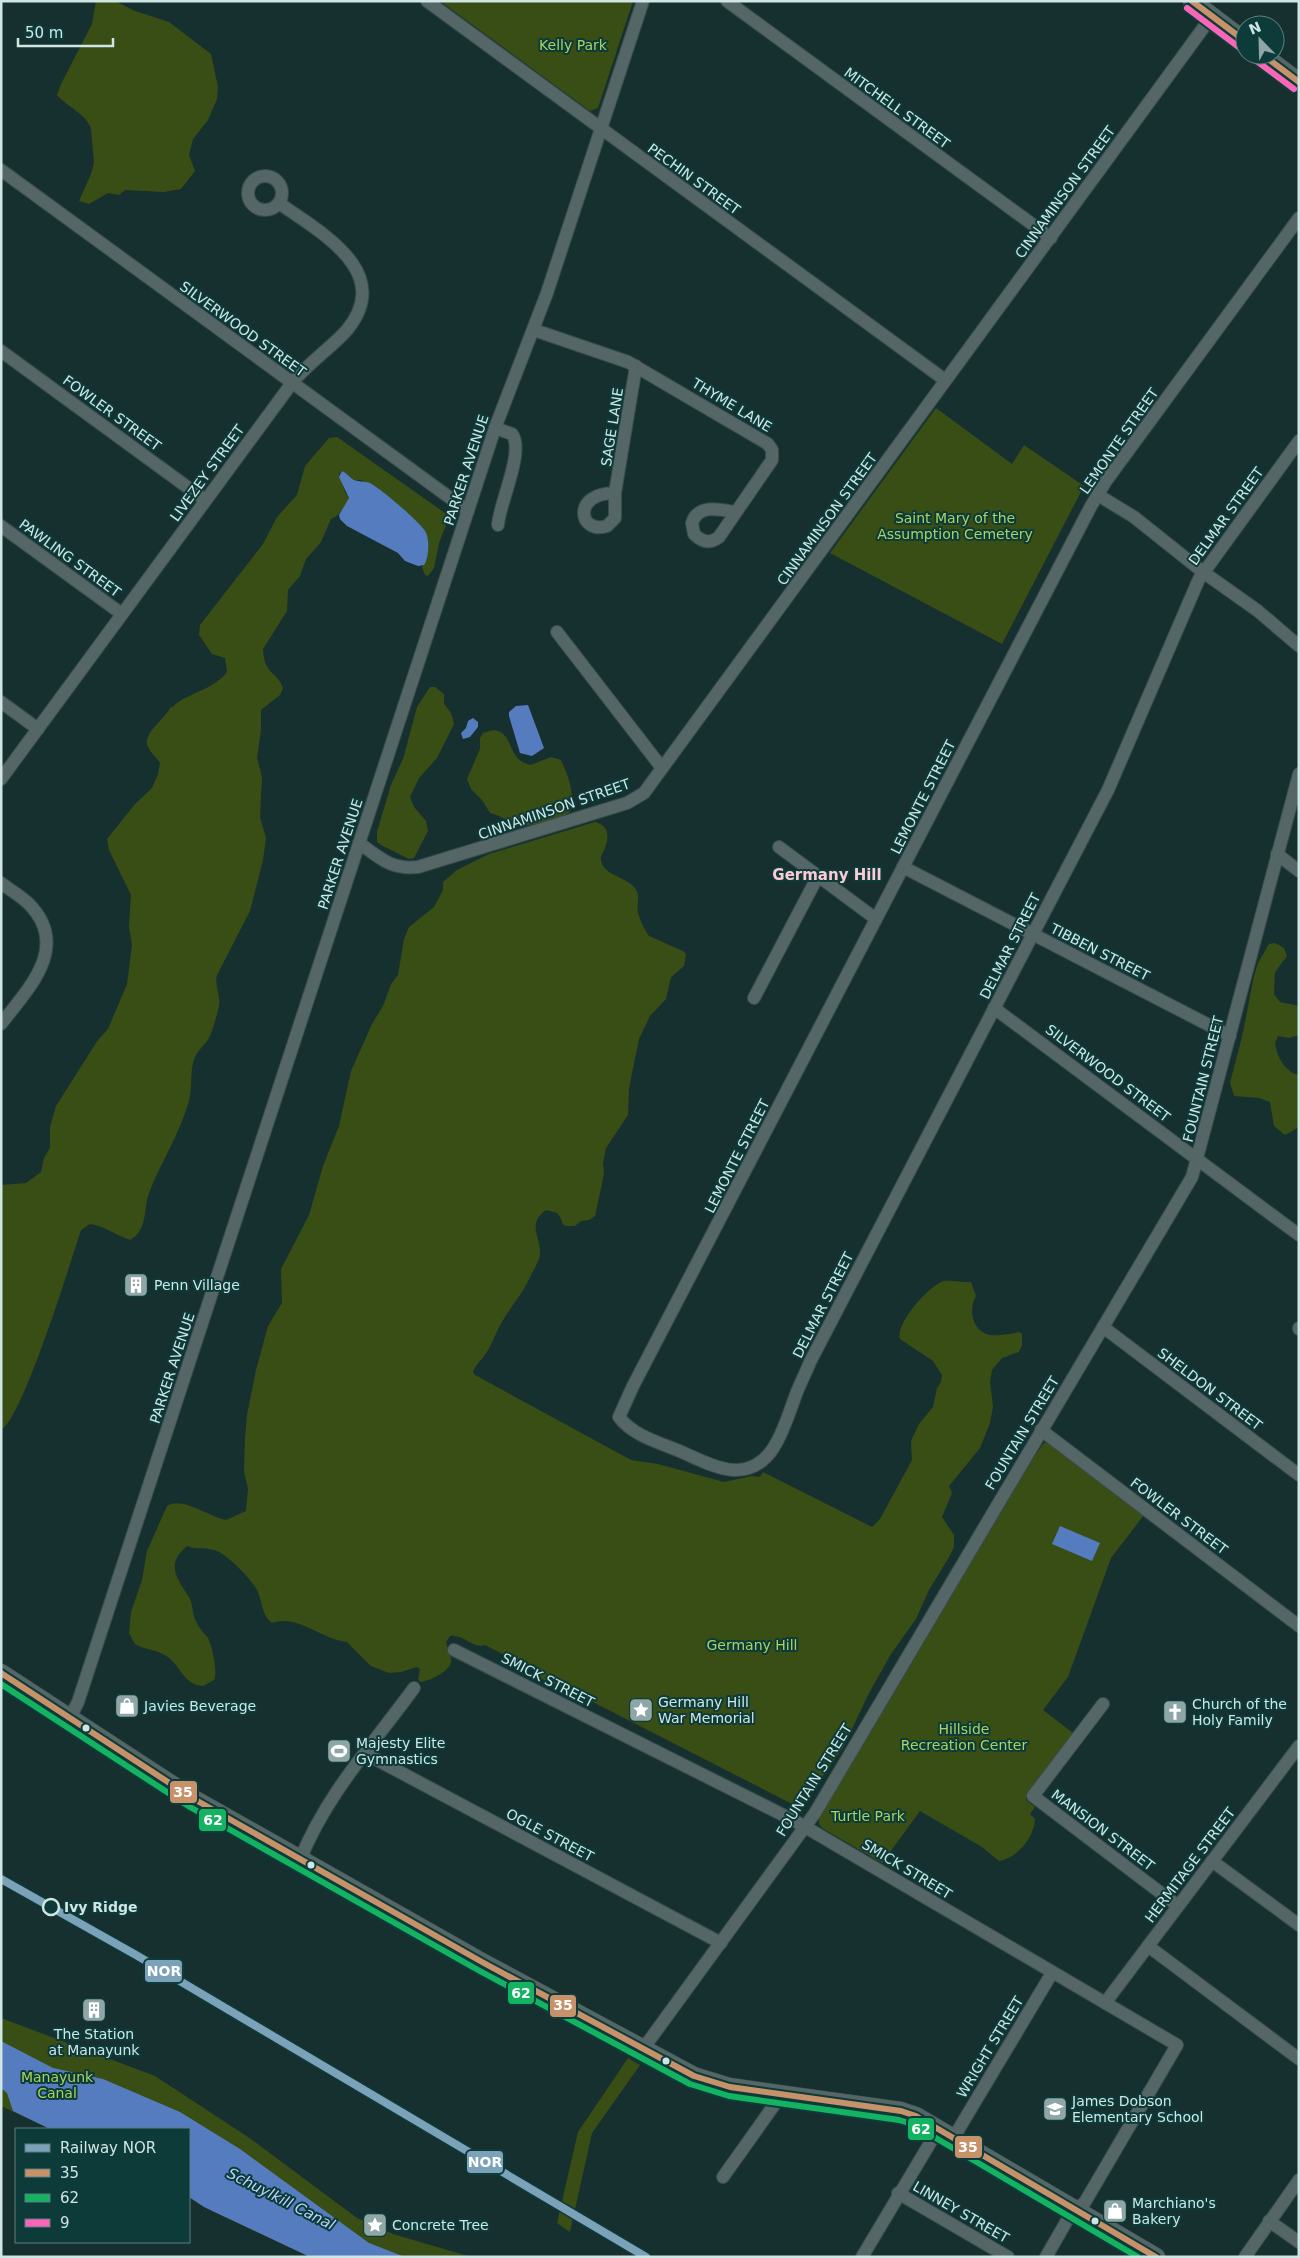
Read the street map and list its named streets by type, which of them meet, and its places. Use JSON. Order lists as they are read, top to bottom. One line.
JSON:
{"streets":{"street":["MITCHELL STREET","PECHIN STREET","CINNAMINSON STREET","SILVERWOOD STREET","THYME LANE","FOWLER STREET","SAGE LANE","LEMONTE STREET","PARKER AVENUE","LIVEZEY STREET","DELMAR STREET","PAWLING STREET","TIBBEN STREET","FOUNTAIN STREET","SHELDON STREET","SMICK STREET","MANSION STREET","OGLE STREET","HERMITAGE STREET","WRIGHT STREET","LINNEY STREET"]},"crossings":[["MITCHELL STREET","CINNAMINSON STREET"],["PECHIN STREET","CINNAMINSON STREET"],["PECHIN STREET","PARKER AVENUE"],["CINNAMINSON STREET","PARKER AVENUE"],["SILVERWOOD STREET","PARKER AVENUE"],["SILVERWOOD STREET","LIVEZEY STREET"],["SILVERWOOD STREET","DELMAR STREET"],["SILVERWOOD STREET","FOUNTAIN STREET"],["THYME LANE","SAGE LANE"],["FOWLER STREET","LIVEZEY STREET"],["FOWLER STREET","FOUNTAIN STREET"],["LEMONTE STREET","DELMAR STREET"],["LEMONTE STREET","TIBBEN STREET"],["LIVEZEY STREET","PAWLING STREET"],["DELMAR STREET","TIBBEN STREET"],["TIBBEN STREET","FOUNTAIN STREET"],["FOUNTAIN STREET","SHELDON STREET"],["FOUNTAIN STREET","SMICK STREET"],["FOUNTAIN STREET","OGLE STREET"],["SMICK STREET","HERMITAGE STREET"],["SMICK STREET","WRIGHT STREET"],["MANSION STREET","HERMITAGE STREET"]],"districts":["Germany Hill"],"water":["Schuylkill Canal"],"parks":["Kelly Park","Saint Mary of the Assumption Cemetery","Germany Hill","Hillside Recreation Center","Turtle Park","Manayunk Canal"],"places":{"building":["Penn Village","The Station at Manayunk"],"shop":["Javies Beverage","Marchiano's Bakery"],"place":["Germany Hill War Memorial","Concrete Tree"],"church":["Church of the Holy Family"],"sports":["Majesty Elite Gymnastics"],"other":["Ivy Ridge"],"school or university":["James Dobson Elementary School"]},"lines":["transit line 35","transit line 9","transit line 62","rail line NOR"],"legend":["Railway NOR","35","62","9"],"scale_bar":"50 m","north":"top left"}
